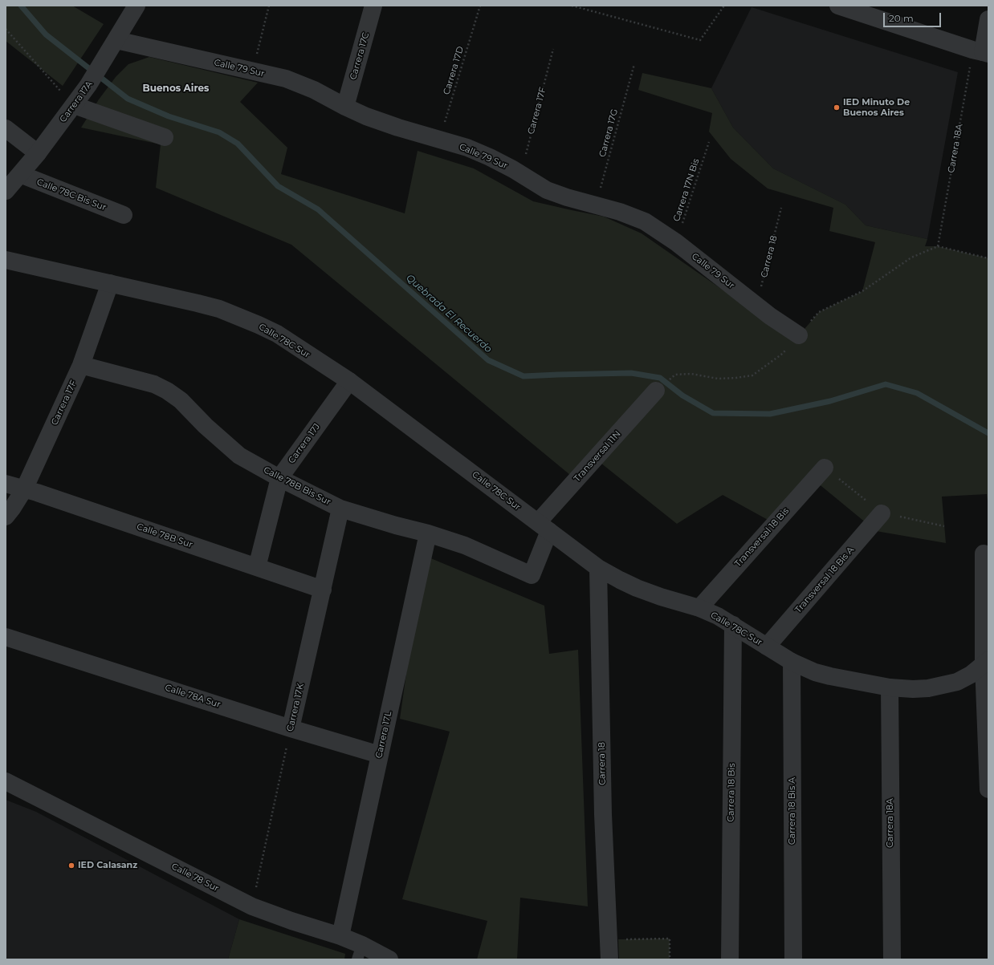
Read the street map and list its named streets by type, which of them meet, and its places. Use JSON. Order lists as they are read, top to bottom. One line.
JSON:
{"streets":{"street":["Carrera 17C","Calle 79 Sur","Carrera 17A","Carrera 17F","Carrera 18A","Calle 78C Bis Sur","Carrera 18","Calle 78C Sur","Carrera 17J","Transversal 11N","Calle 78B Bis Sur","Calle 78B Sur","Transversal 18 Bis","Transversal 18 Bis A","Calle 78A Sur","Carrera 17K","Carrera 17L","Carrera 18 Bis","Carrera 18 Bis A","Calle 78 Sur"],"path":["Carrera 17D","Carrera 17G","Carrera 17N Bis"]},"crossings":[["Carrera 17C","Calle 79 Sur"],["Calle 79 Sur","Carrera 17D"],["Calle 79 Sur","Carrera 17A"],["Calle 79 Sur","Carrera 17F"],["Calle 79 Sur","Carrera 17G"],["Calle 79 Sur","Carrera 17N Bis"],["Calle 79 Sur","Carrera 18"],["Carrera 17A","Calle 78C Bis Sur"],["Carrera 17F","Calle 78C Sur"],["Carrera 17F","Calle 78B Bis Sur"],["Carrera 17F","Calle 78B Sur"],["Carrera 18A","Calle 78C Sur"],["Carrera 18","Calle 78C Sur"],["Calle 78C Sur","Carrera 17J"],["Calle 78C Sur","Transversal 11N"],["Calle 78C Sur","Calle 78B Bis Sur"],["Calle 78C Sur","Transversal 18 Bis"],["Calle 78C Sur","Transversal 18 Bis A"],["Calle 78C Sur","Carrera 18 Bis"],["Calle 78C Sur","Carrera 18 Bis A"],["Carrera 17J","Calle 78B Bis Sur"],["Carrera 17J","Calle 78B Sur"],["Transversal 11N","Calle 78B Bis Sur"],["Calle 78B Bis Sur","Carrera 17K"],["Calle 78B Bis Sur","Carrera 17L"],["Calle 78B Sur","Carrera 17K"],["Calle 78A Sur","Carrera 17K"],["Calle 78A Sur","Carrera 17L"],["Carrera 17K","Calle 78 Sur"],["Carrera 17L","Calle 78 Sur"]],"districts":["Buenos Aires"],"water":["Quebrada El Recuerdo"],"places":["IED Minuto De Buenos Aires","IED Calasanz"],"scale_bar":"20 m"}
